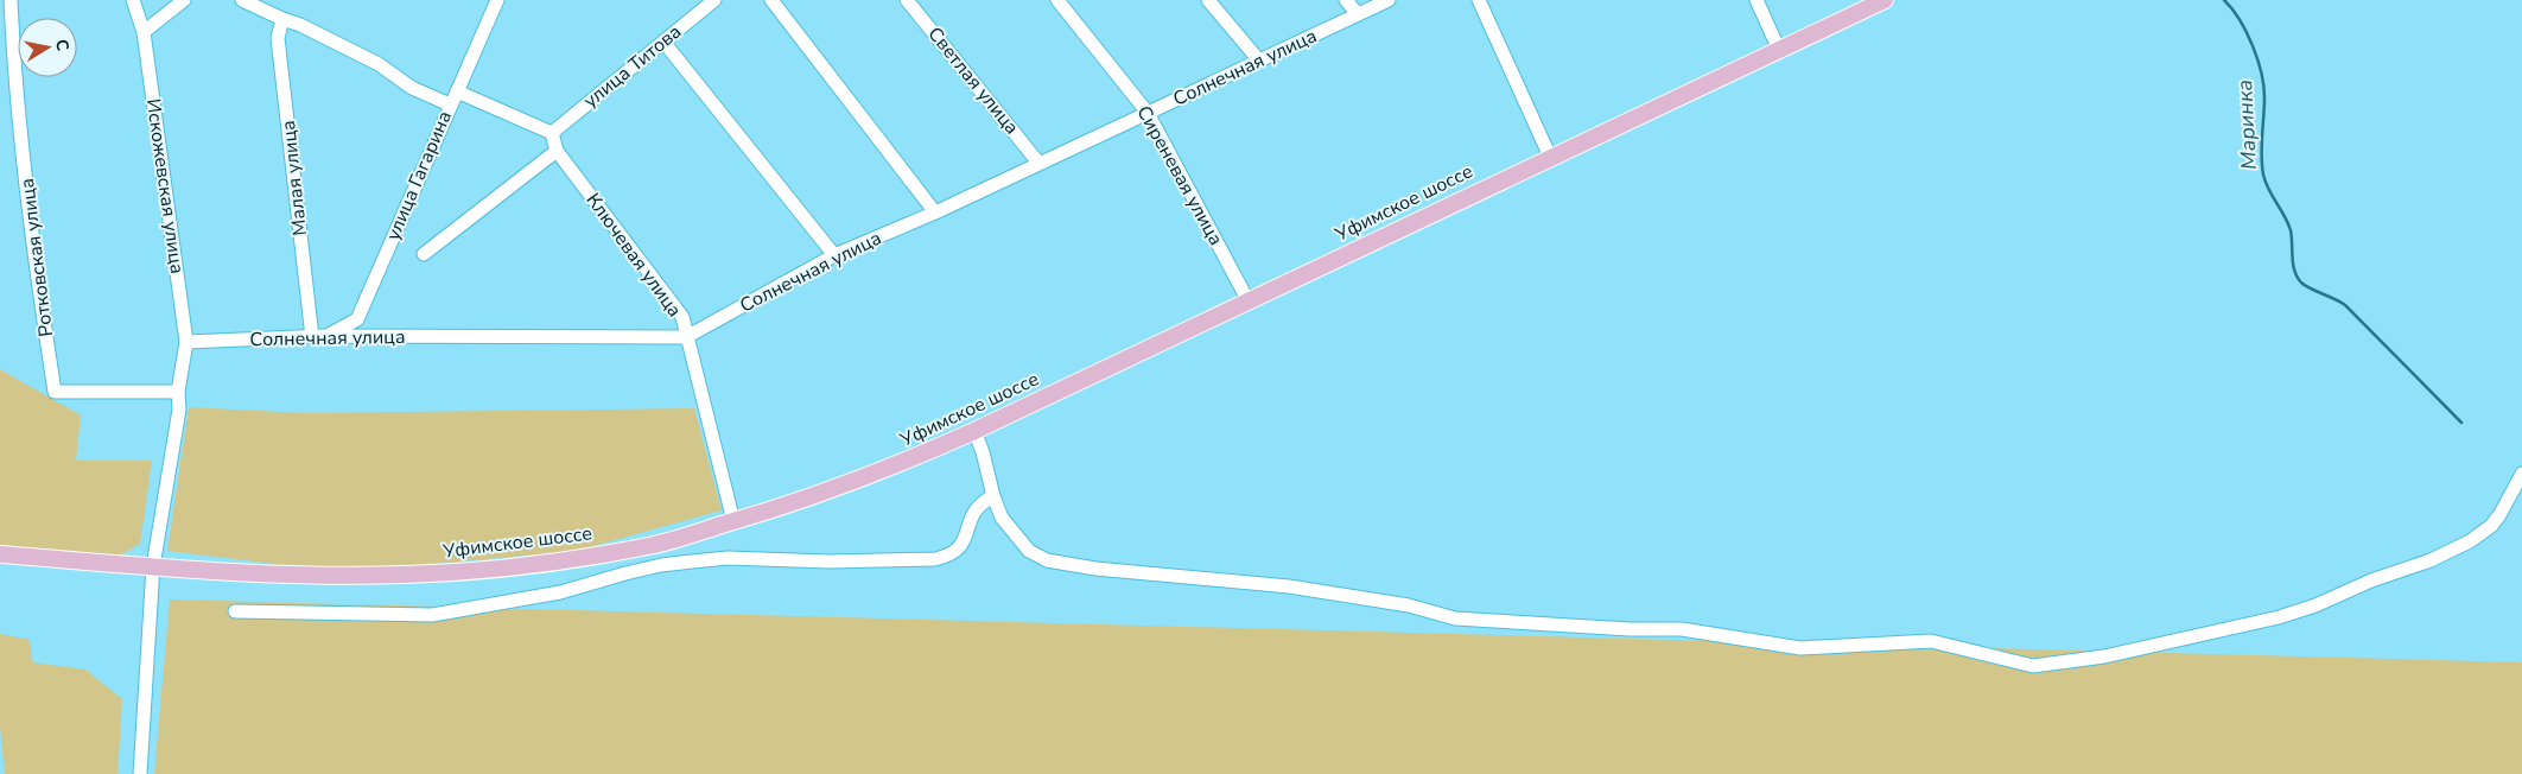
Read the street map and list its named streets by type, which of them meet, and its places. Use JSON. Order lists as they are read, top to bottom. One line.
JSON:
{"streets":{"main road":["Уфимское шоссе"],"street":["улица Титова","Солнечная улица","Светлая улица","улица Гагарина","Сиреневая улица","Малая улица","Искожевская улица","Ключевая улица","Ротковская улица"]},"crossings":[["улица Титова","Ключевая улица"],["Солнечная улица","Светлая улица"],["Солнечная улица","улица Гагарина"],["Солнечная улица","Сиреневая улица"],["Солнечная улица","Малая улица"],["Солнечная улица","Искожевская улица"],["Солнечная улица","Ключевая улица"],["улица Гагарина","Малая улица"],["Сиреневая улица","Уфимское шоссе"],["Искожевская улица","Уфимское шоссе"],["Искожевская улица","Ротковская улица"],["Уфимское шоссе","Ключевая улица"]],"water":["Маринка"],"north":"right"}
